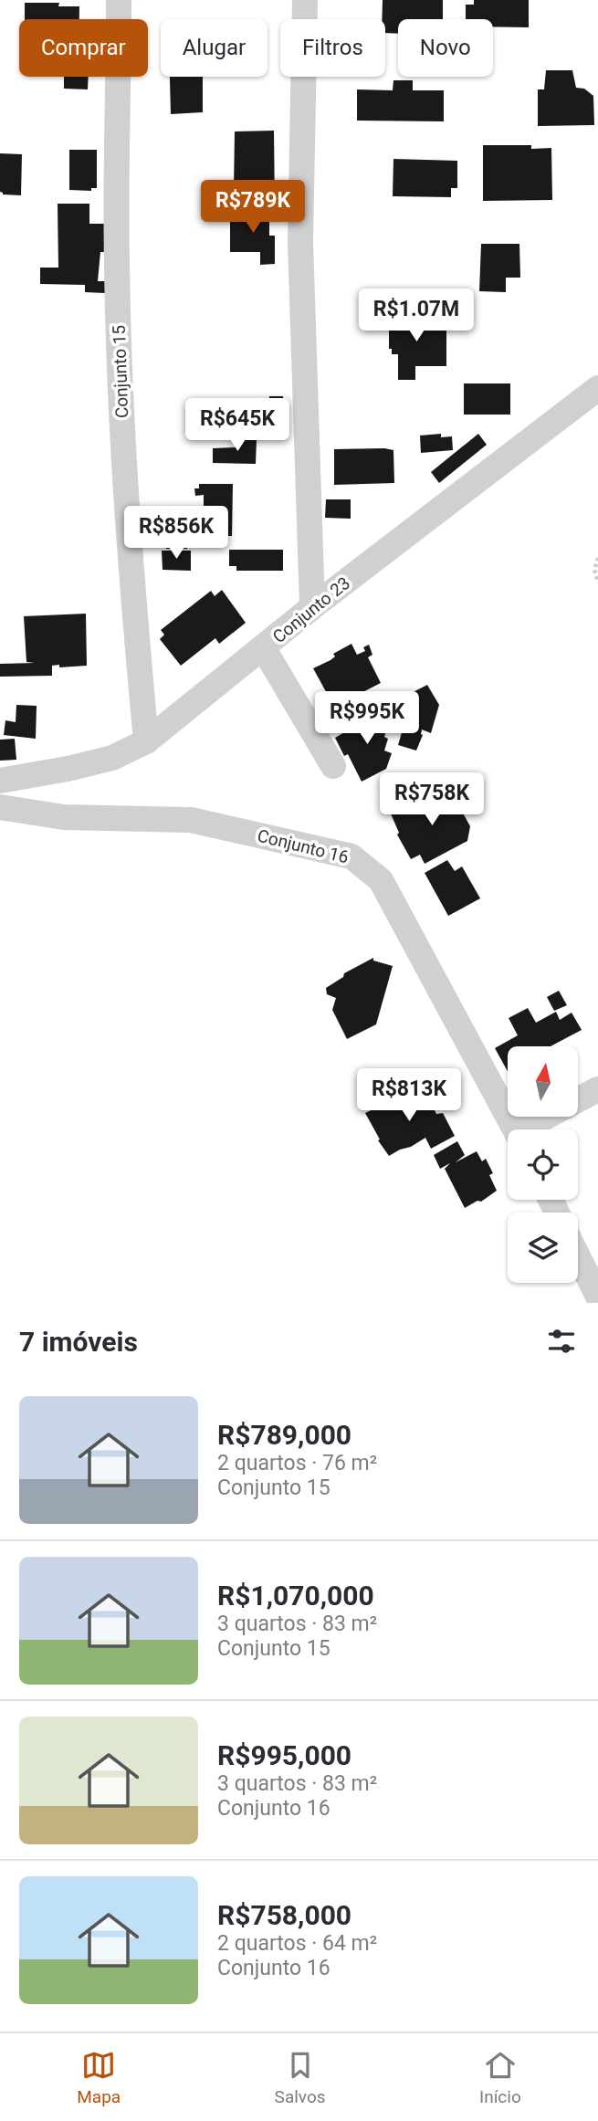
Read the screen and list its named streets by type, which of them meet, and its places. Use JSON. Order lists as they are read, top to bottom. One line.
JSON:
{"streets":{"street":["Conjunto 15","Conjunto 23","Conjunto 16"]},"crossings":[["Conjunto 15","Conjunto 23"]],"north":"top","page":{"chip":["Comprar","Alugar","Filtros","Novo"],"price":["R$789K","R$1.07M","R$645K","R$856K","R$995K","R$758K","R$813K"],"heading":"7 imóveis","list":[{"name":"R$789,000","note":"2 quartos · 76 m² · Conjunto 15"},{"name":"R$1,070,000","note":"3 quartos · 83 m² · Conjunto 15"},{"name":"R$995,000","note":"3 quartos · 83 m² · Conjunto 16"},{"name":"R$758,000","note":"2 quartos · 64 m² · Conjunto 16"}],"tabs":["Mapa","Salvos","Início"]}}
